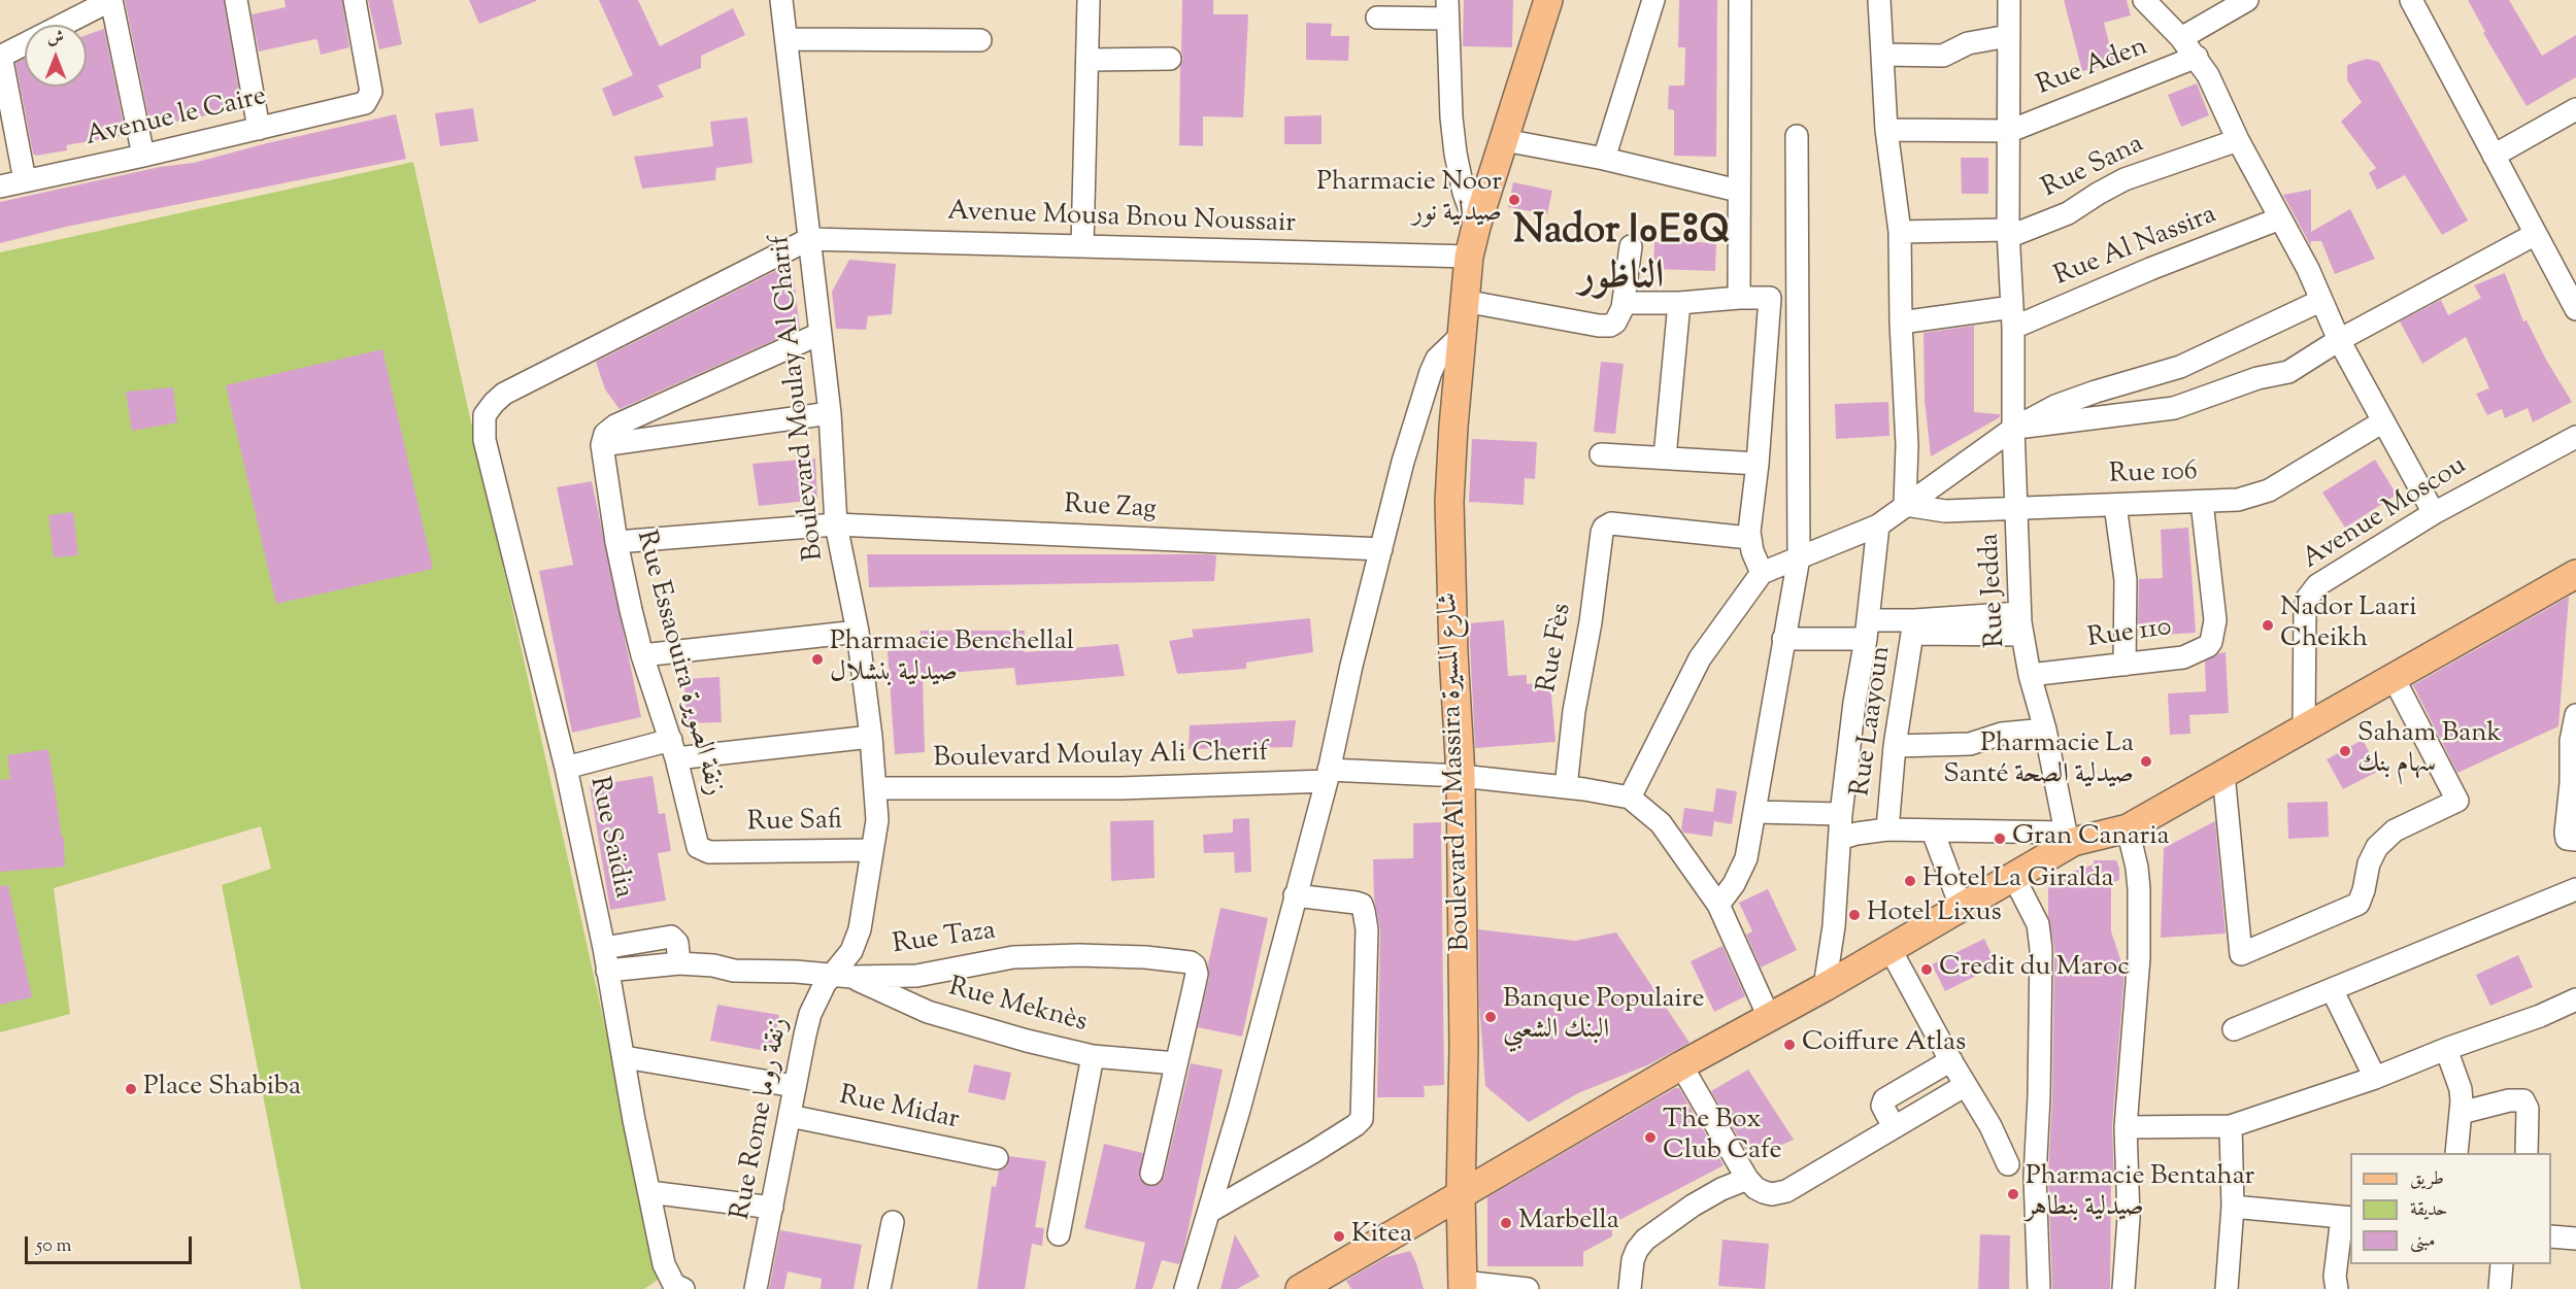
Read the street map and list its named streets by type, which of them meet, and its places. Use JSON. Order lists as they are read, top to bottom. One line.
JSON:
{"streets":{"main road":["Boulevard Al Massira شارع المسيرة"],"street":["Rue Aden","Avenue le Caire","Rue Sana","Avenue Mousa Bnou Noussair","Rue Al Nassira","Boulevard Moulay Al Charif","Rue 106","Rue Zag","Avenue Moscou","Rue Jedda","Rue 110","Rue Fès","Rue Essaouira زنقة الصويرة","Rue Laayoun","Boulevard Moulay Ali Cherif","Rue Safi","Rue Saïdia","Rue Taza","Rue Meknès","Rue Midar","Rue Rome زنقة روما"]},"crossings":[["Rue Aden","Rue Jedda"],["Rue Sana","Rue Jedda"],["Avenue Mousa Bnou Noussair","Boulevard Moulay Al Charif"],["Avenue Mousa Bnou Noussair","Boulevard Al Massira شارع المسيرة"],["Avenue Mousa Bnou Noussair","Rue Saïdia"],["Rue Al Nassira","Rue Jedda"],["Boulevard Moulay Al Charif","Rue Zag"],["Boulevard Moulay Al Charif","Boulevard Moulay Ali Cherif"],["Boulevard Moulay Al Charif","Rue Saïdia"],["Boulevard Moulay Al Charif","Rue Rome زنقة روما"],["Rue 106","Rue Jedda"],["Rue 106","Rue 110"],["Rue Zag","Rue Essaouira زنقة الصويرة"],["Rue Jedda","Rue 110"],["Rue Fès","Boulevard Moulay Ali Cherif"],["Rue Essaouira زنقة الصويرة","Rue Safi"],["Boulevard Moulay Ali Cherif","Boulevard Al Massira شارع المسيرة"],["Boulevard Moulay Ali Cherif","Rue Rome زنقة روما"],["Rue Safi","Rue Rome زنقة روما"],["Rue Saïdia","Rue Taza"],["Rue Taza","Rue Meknès"],["Rue Taza","Rue Rome زنقة روما"],["Rue Meknès","Rue Rome زنقة روما"],["Rue Midar","Rue Rome زنقة روما"]],"districts":["Nador ⵏⴰⴹⵓⵕ الناظور"],"places":["Pharmacie Noor صيدلية نور","Nador Laari Cheikh","Pharmacie Benchellal صيدلية بنشلال","Saham Bank سهام بنك","Pharmacie La Santé صيدلية الصحة","Gran Canaria","Hotel La Giralda","Hotel Lixus","Credit du Maroc","Banque Populaire البنك الشعبي","Coiffure Atlas","Place Shabiba","The Box Club Cafe","Pharmacie Bentahar صيدلية بنطاهر","Marbella","Kitea"],"legend":["طريق","حديقة","مبنى"],"scale_bar":"50 m","north":"top"}
